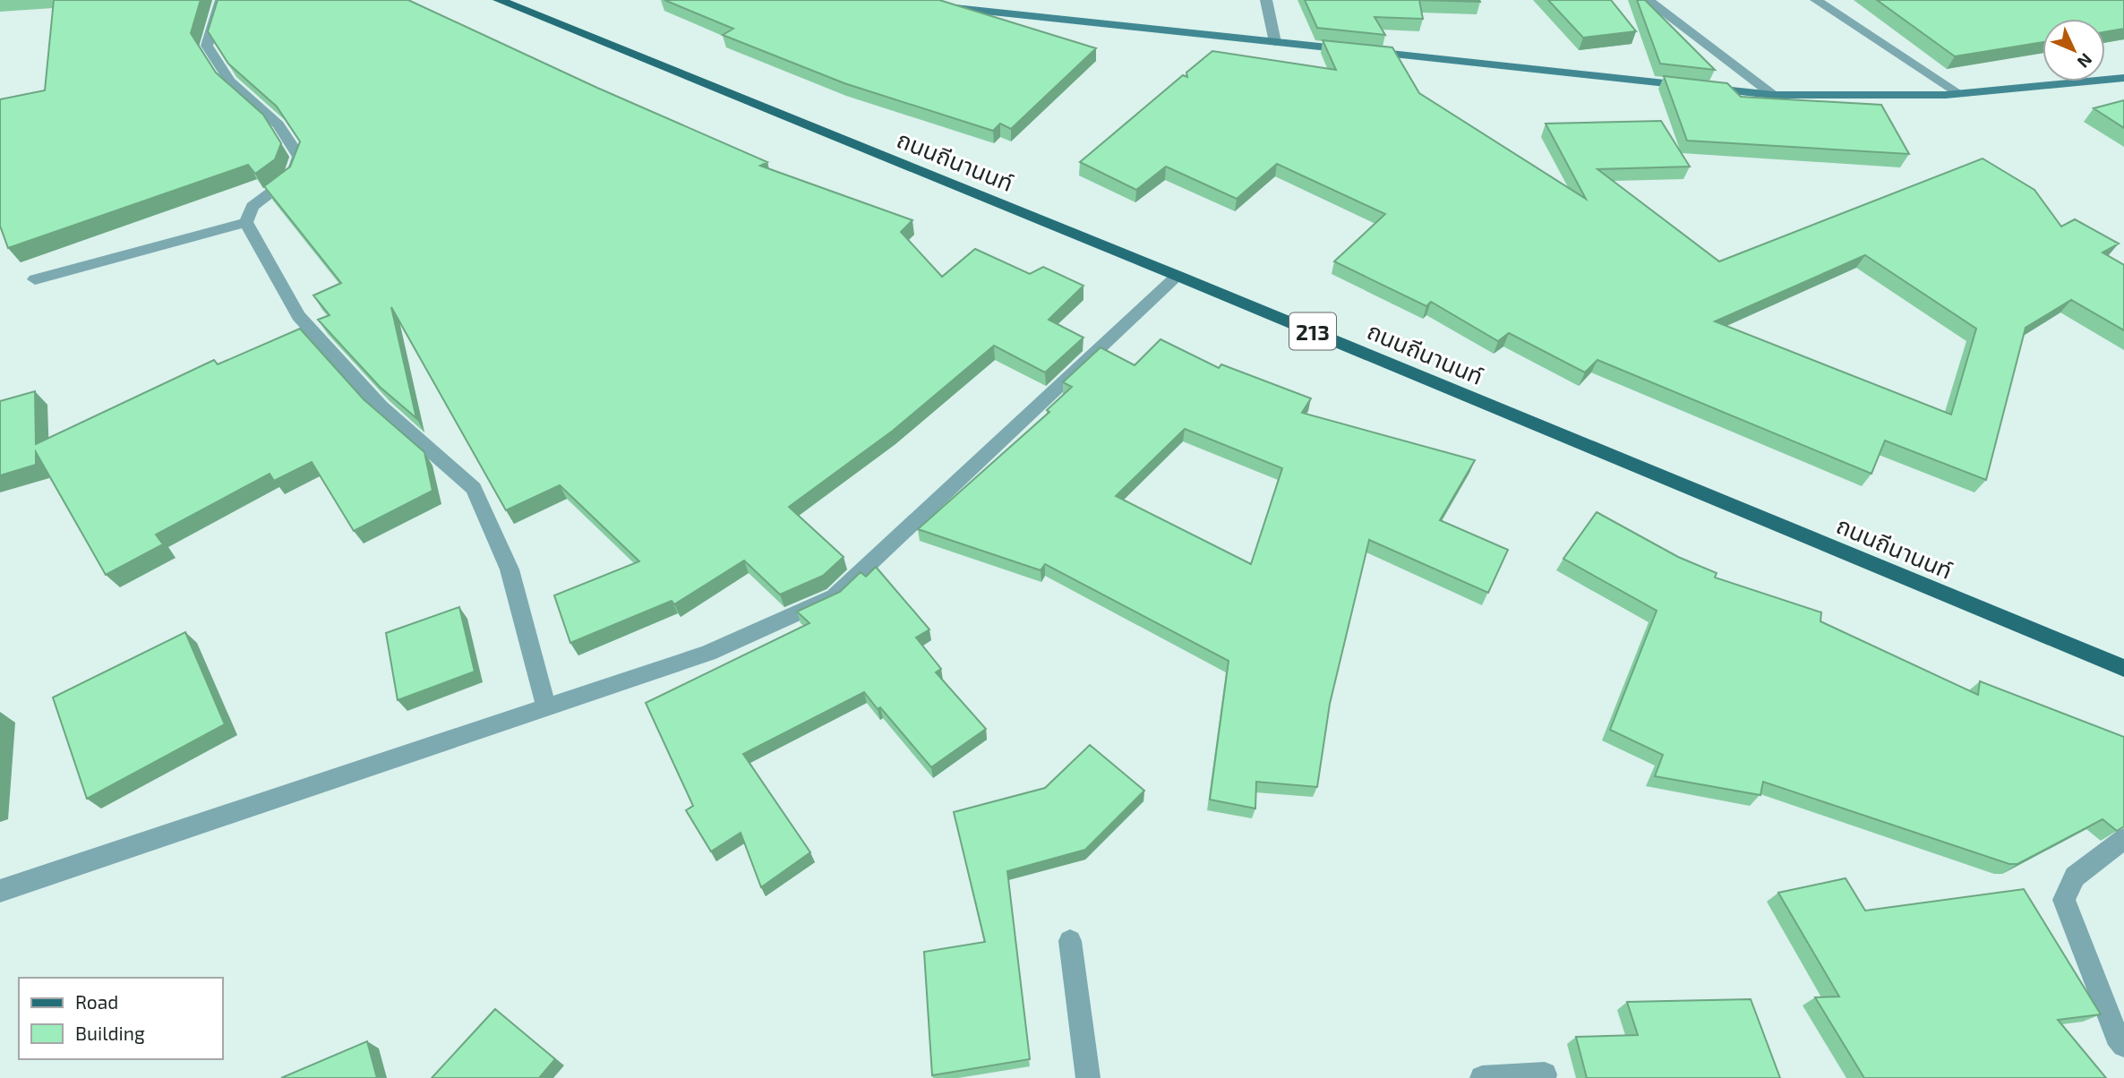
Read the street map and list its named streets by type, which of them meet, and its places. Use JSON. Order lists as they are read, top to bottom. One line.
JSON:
{"streets":{"main road":["ถนนถีนานนท์","213"]},"legend":["Road","Building"],"north":"bottom right"}
